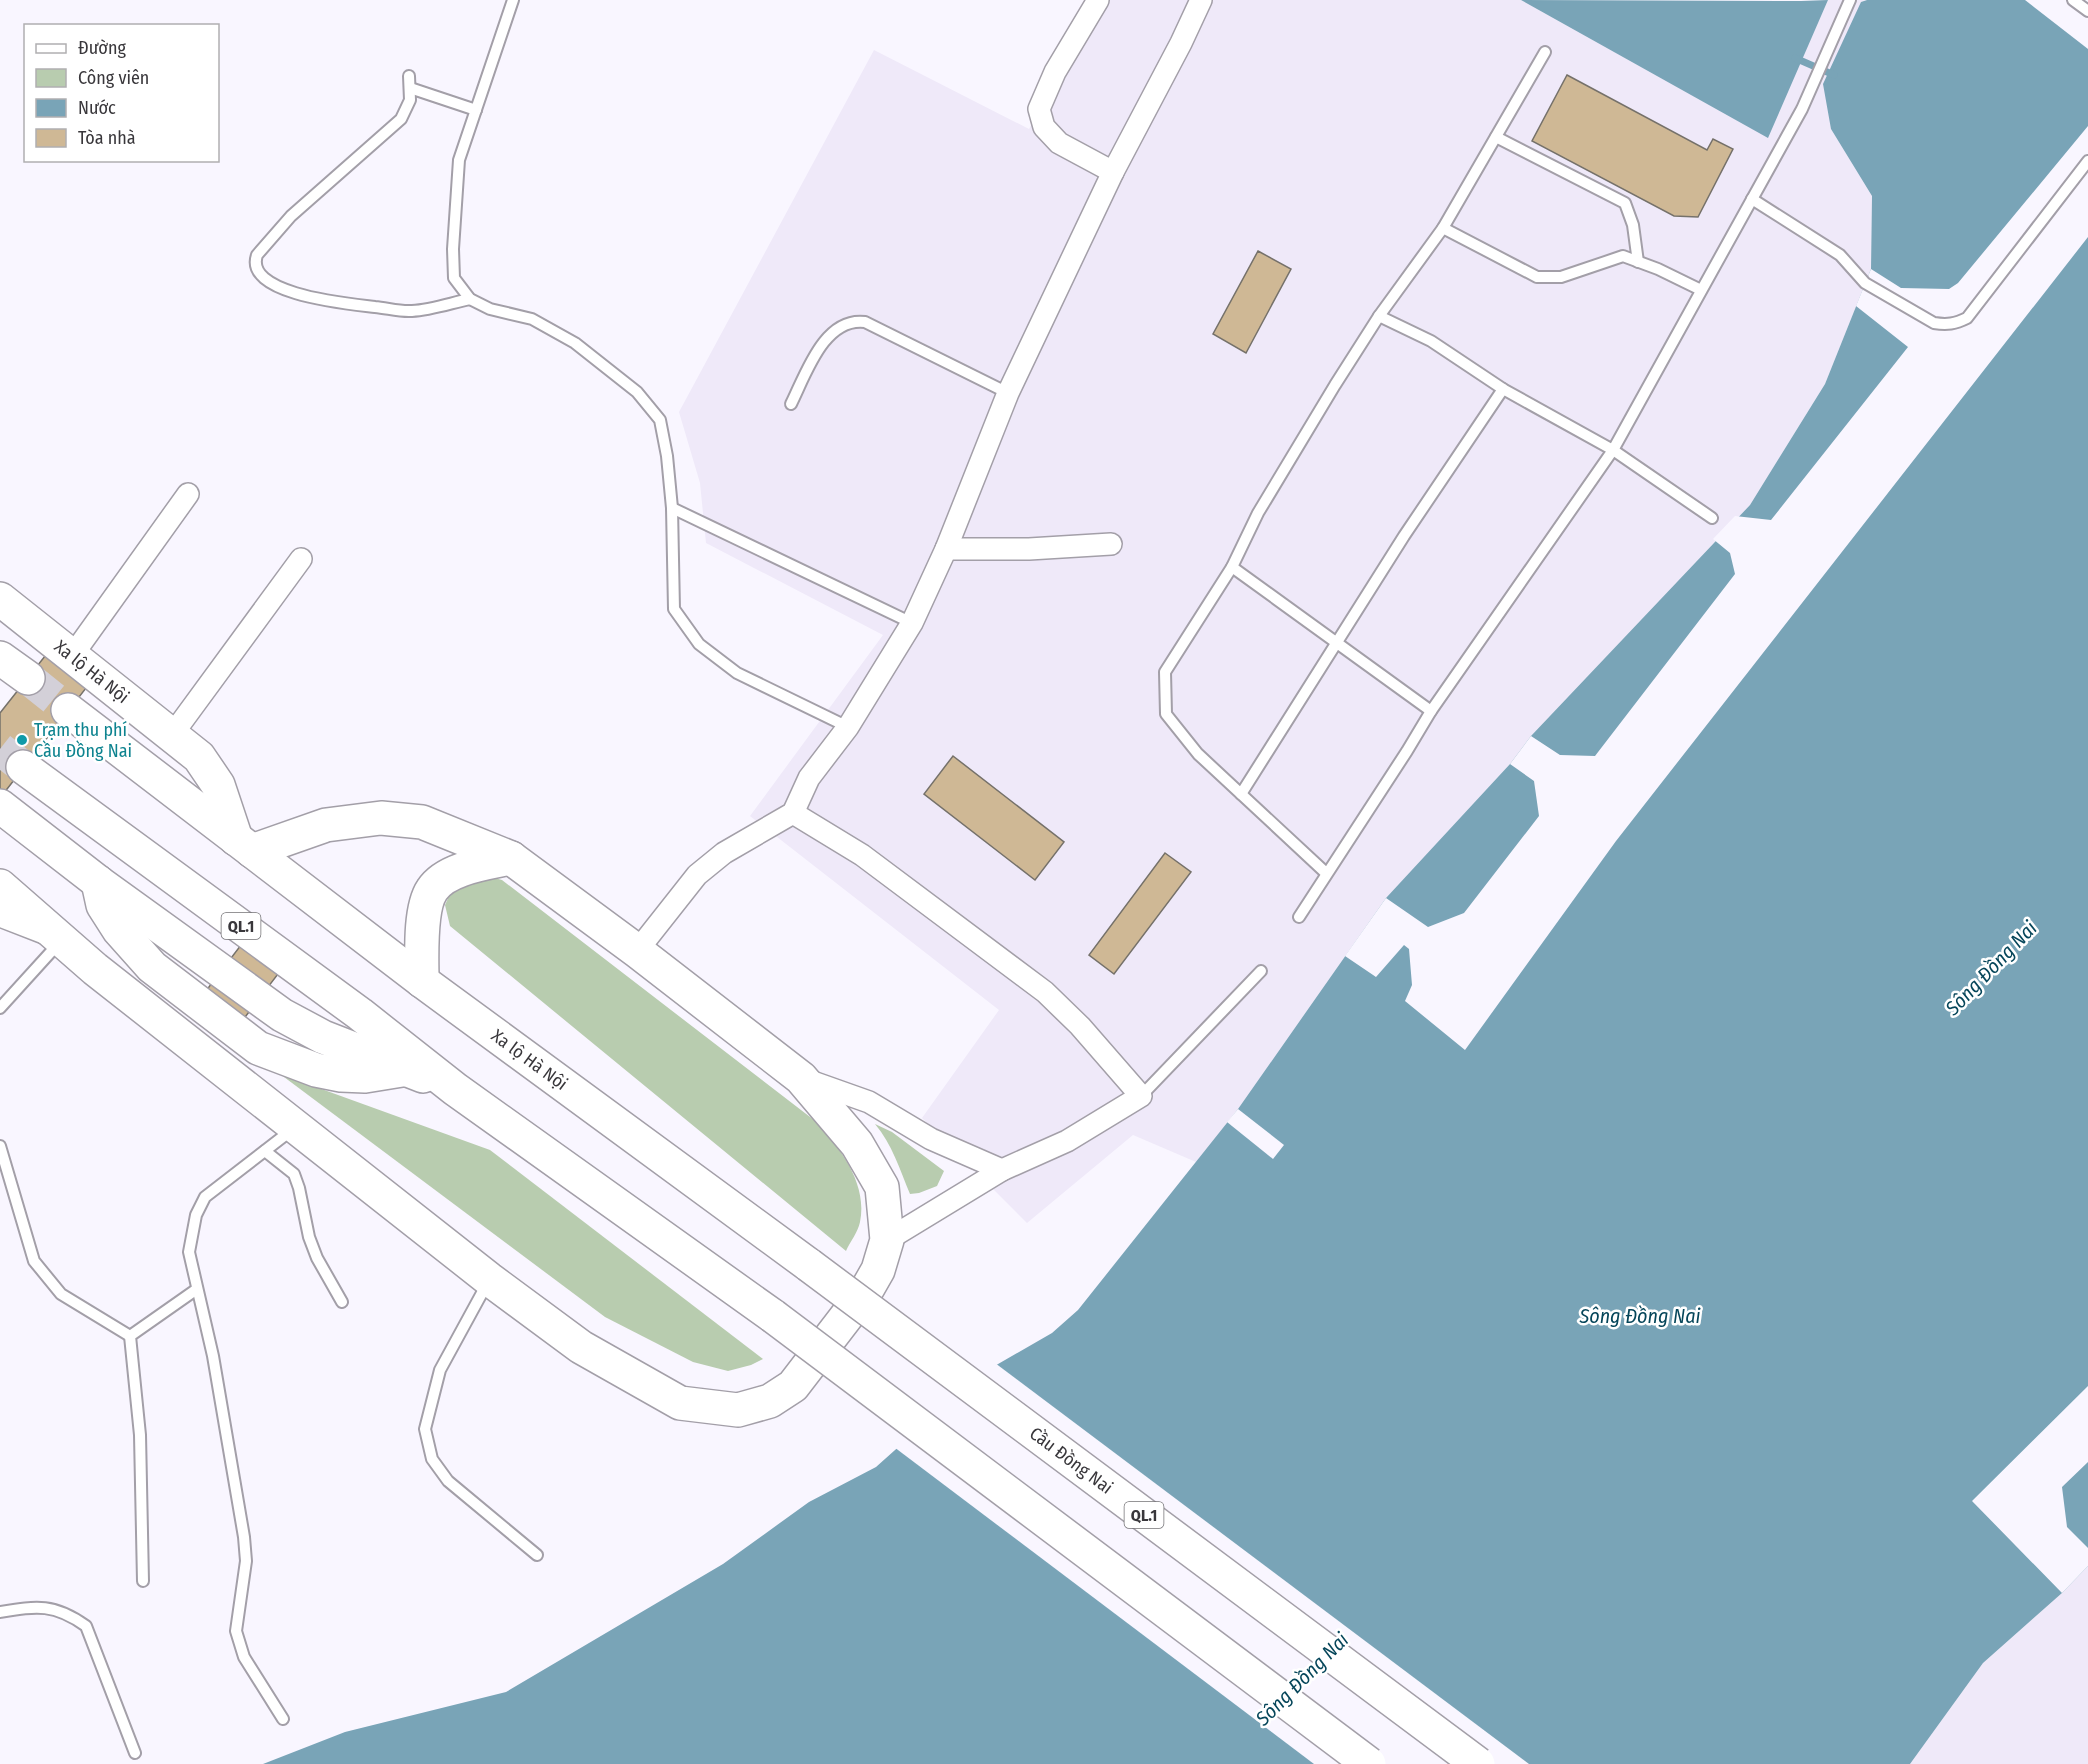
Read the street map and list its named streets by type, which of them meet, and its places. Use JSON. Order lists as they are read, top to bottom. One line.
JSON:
{"streets":{"highway":["Xa lộ Hà Nội","QL.1","Cầu Đồng Nai"]},"crossings":[["Xa lộ Hà Nội","Cầu Đồng Nai"]],"water":["Sông Đồng Nai"],"places":["Trạm thu phí Cầu Đồng Nai"],"legend":["Đường","Công viên","Nước","Tòa nhà"]}
